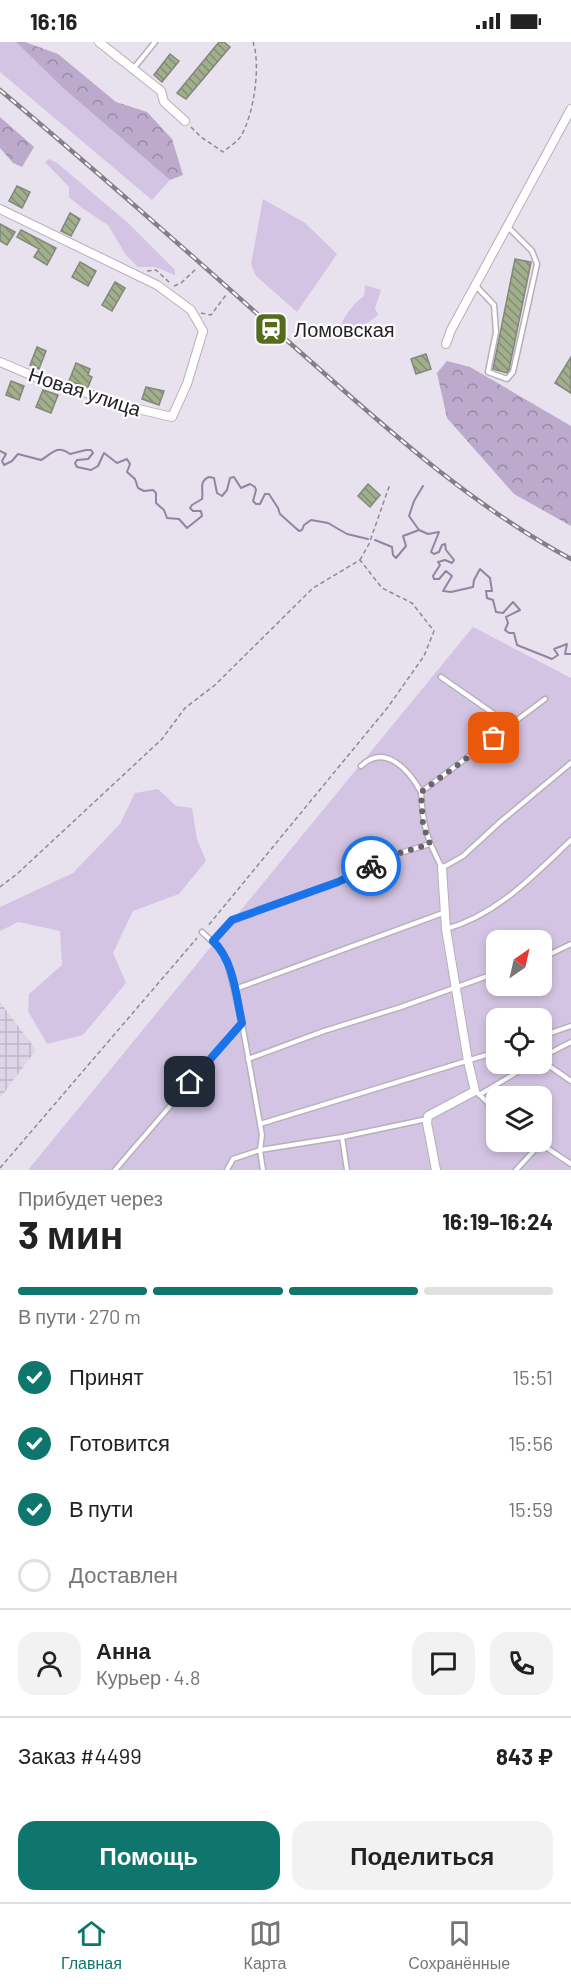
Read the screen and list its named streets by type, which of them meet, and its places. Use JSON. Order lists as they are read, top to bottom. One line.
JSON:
{"streets":{"street":["Новая улица"]},"places":{"station":["Ломовская"]},"north":"top right","page":{"status":"16:16","heading":["3 мин","Прибудет через","16:19–16:24"],"panel":["Анна","Курьер · 4.8","Заказ #4499","843 ₽"],"bar":"В пути · 270 m","list":[["Принят","15:51"],["Готовится","15:56"],["В пути","15:59"],"Доставлен"],"buttons":["Помощь","Поделиться"],"tabs":["Главная","Карта","Сохранённые"]}}
